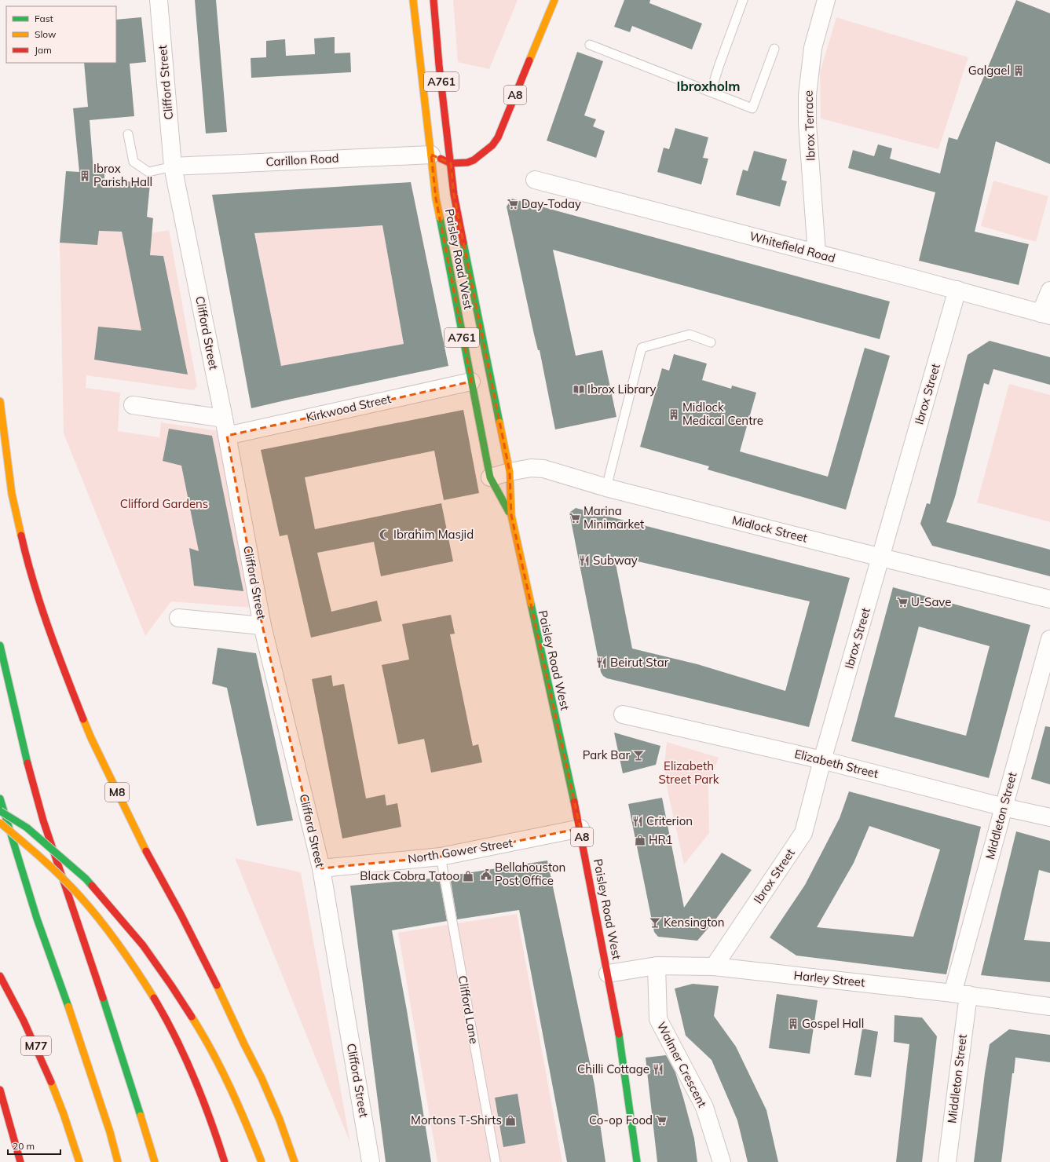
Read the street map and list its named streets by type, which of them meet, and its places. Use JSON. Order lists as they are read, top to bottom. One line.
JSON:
{"streets":{"main road":["A761","A8","Paisley Road West","M8","M77"],"street":["Clifford Street","Ibrox Terrace","Carillon Road","Whitefield Road","Ibrox Street","Kirkwood Street","Midlock Street","Elizabeth Street","Middleton Street","North Gower Street","Harley Street","Walmer Crescent"],"lane":["Clifford Lane"]},"crossings":[["Clifford Street","Carillon Road"],["Clifford Street","Kirkwood Street"],["Clifford Street","North Gower Street"],["A8","Carillon Road"],["A8","Paisley Road West"],["Ibrox Terrace","Whitefield Road"],["Carillon Road","Paisley Road West"],["Whitefield Road","Ibrox Street"],["Paisley Road West","Kirkwood Street"],["Paisley Road West","Midlock Street"],["Paisley Road West","North Gower Street"],["Paisley Road West","Harley Street"],["Ibrox Street","Midlock Street"],["Ibrox Street","Elizabeth Street"],["Ibrox Street","Harley Street"],["Elizabeth Street","Middleton Street"],["Middleton Street","Harley Street"],["North Gower Street","Clifford Lane"],["Harley Street","Walmer Crescent"]],"districts":["Ibroxholm"],"parks":["Clifford Gardens","Elizabeth Street Park"],"places":{"building":["Galgael","Ibrox Parish Hall","Midlock Medical Centre","Gospel Hall"],"supermarket":["Day-Today","Marina Minimarket","U-Save","Co-op Food"],"library":["Ibrox Library"],"mosque":["Ibrahim Masjid"],"restaurant":["Subway","Beirut Star","Criterion","Chilli Cottage"],"bar":["Park Bar","Kensington"],"shop":["HR1","Black Cobra Tatoo","Mortons T-Shirts"],"public building":["Bellahouston Post Office"]},"legend":["Fast","Slow","Jam"],"scale_bar":"20 m"}
